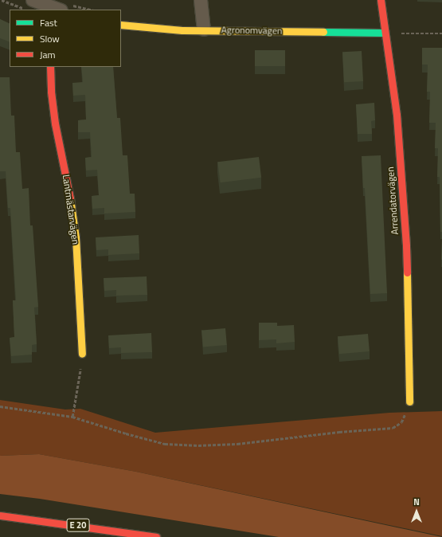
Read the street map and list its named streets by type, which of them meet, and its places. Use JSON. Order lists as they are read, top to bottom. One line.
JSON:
{"streets":{"main road":["Agronomvägen","Arrendatorvägen","Lantmästarvägen","E 20"]},"crossings":[["Agronomvägen","Arrendatorvägen"]],"legend":["Fast","Slow","Jam"],"north":"top"}
